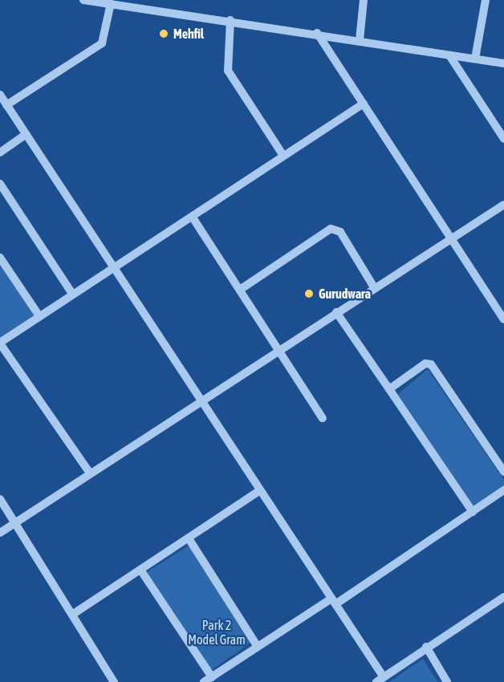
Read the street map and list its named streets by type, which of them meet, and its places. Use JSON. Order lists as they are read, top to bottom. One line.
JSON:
{"parks":["Park 2 Model Gram"],"places":["Mehfil","Gurudwara"]}
